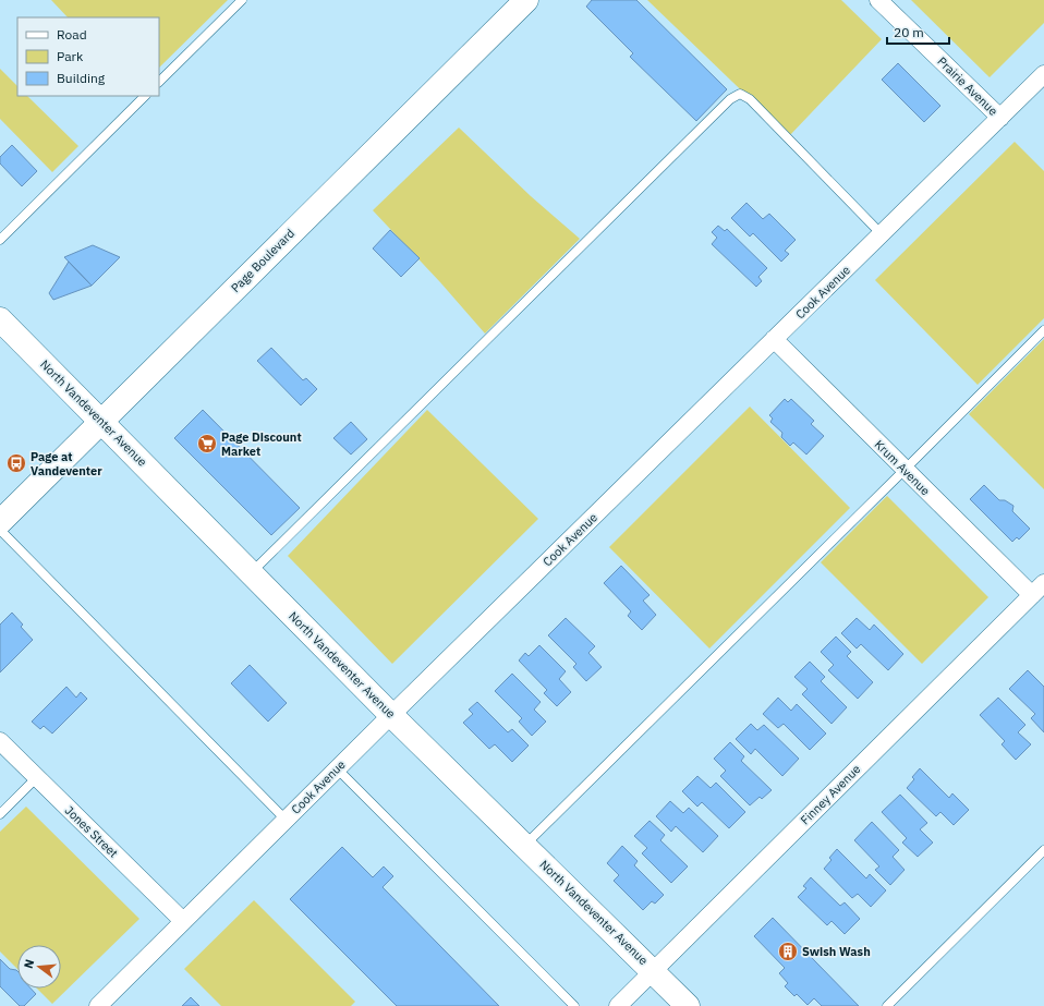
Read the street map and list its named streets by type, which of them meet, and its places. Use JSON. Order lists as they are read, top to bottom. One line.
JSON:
{"streets":{"main road":["Page Boulevard","North Vandeventer Avenue"],"street":["Prairie Avenue","Cook Avenue","Krum Avenue","Finney Avenue","Jones Street"]},"crossings":[["Prairie Avenue","Cook Avenue"],["Page Boulevard","North Vandeventer Avenue"],["Cook Avenue","North Vandeventer Avenue"],["Cook Avenue","Krum Avenue"],["Cook Avenue","Jones Street"],["North Vandeventer Avenue","Finney Avenue"],["Krum Avenue","Finney Avenue"]],"places":{"supermarket":["Page Discount Market"],"bus stop":["Page at Vandeventer"],"building":["Swish Wash"]},"legend":["Road","Park","Building"],"scale_bar":"20 m","north":"left"}
